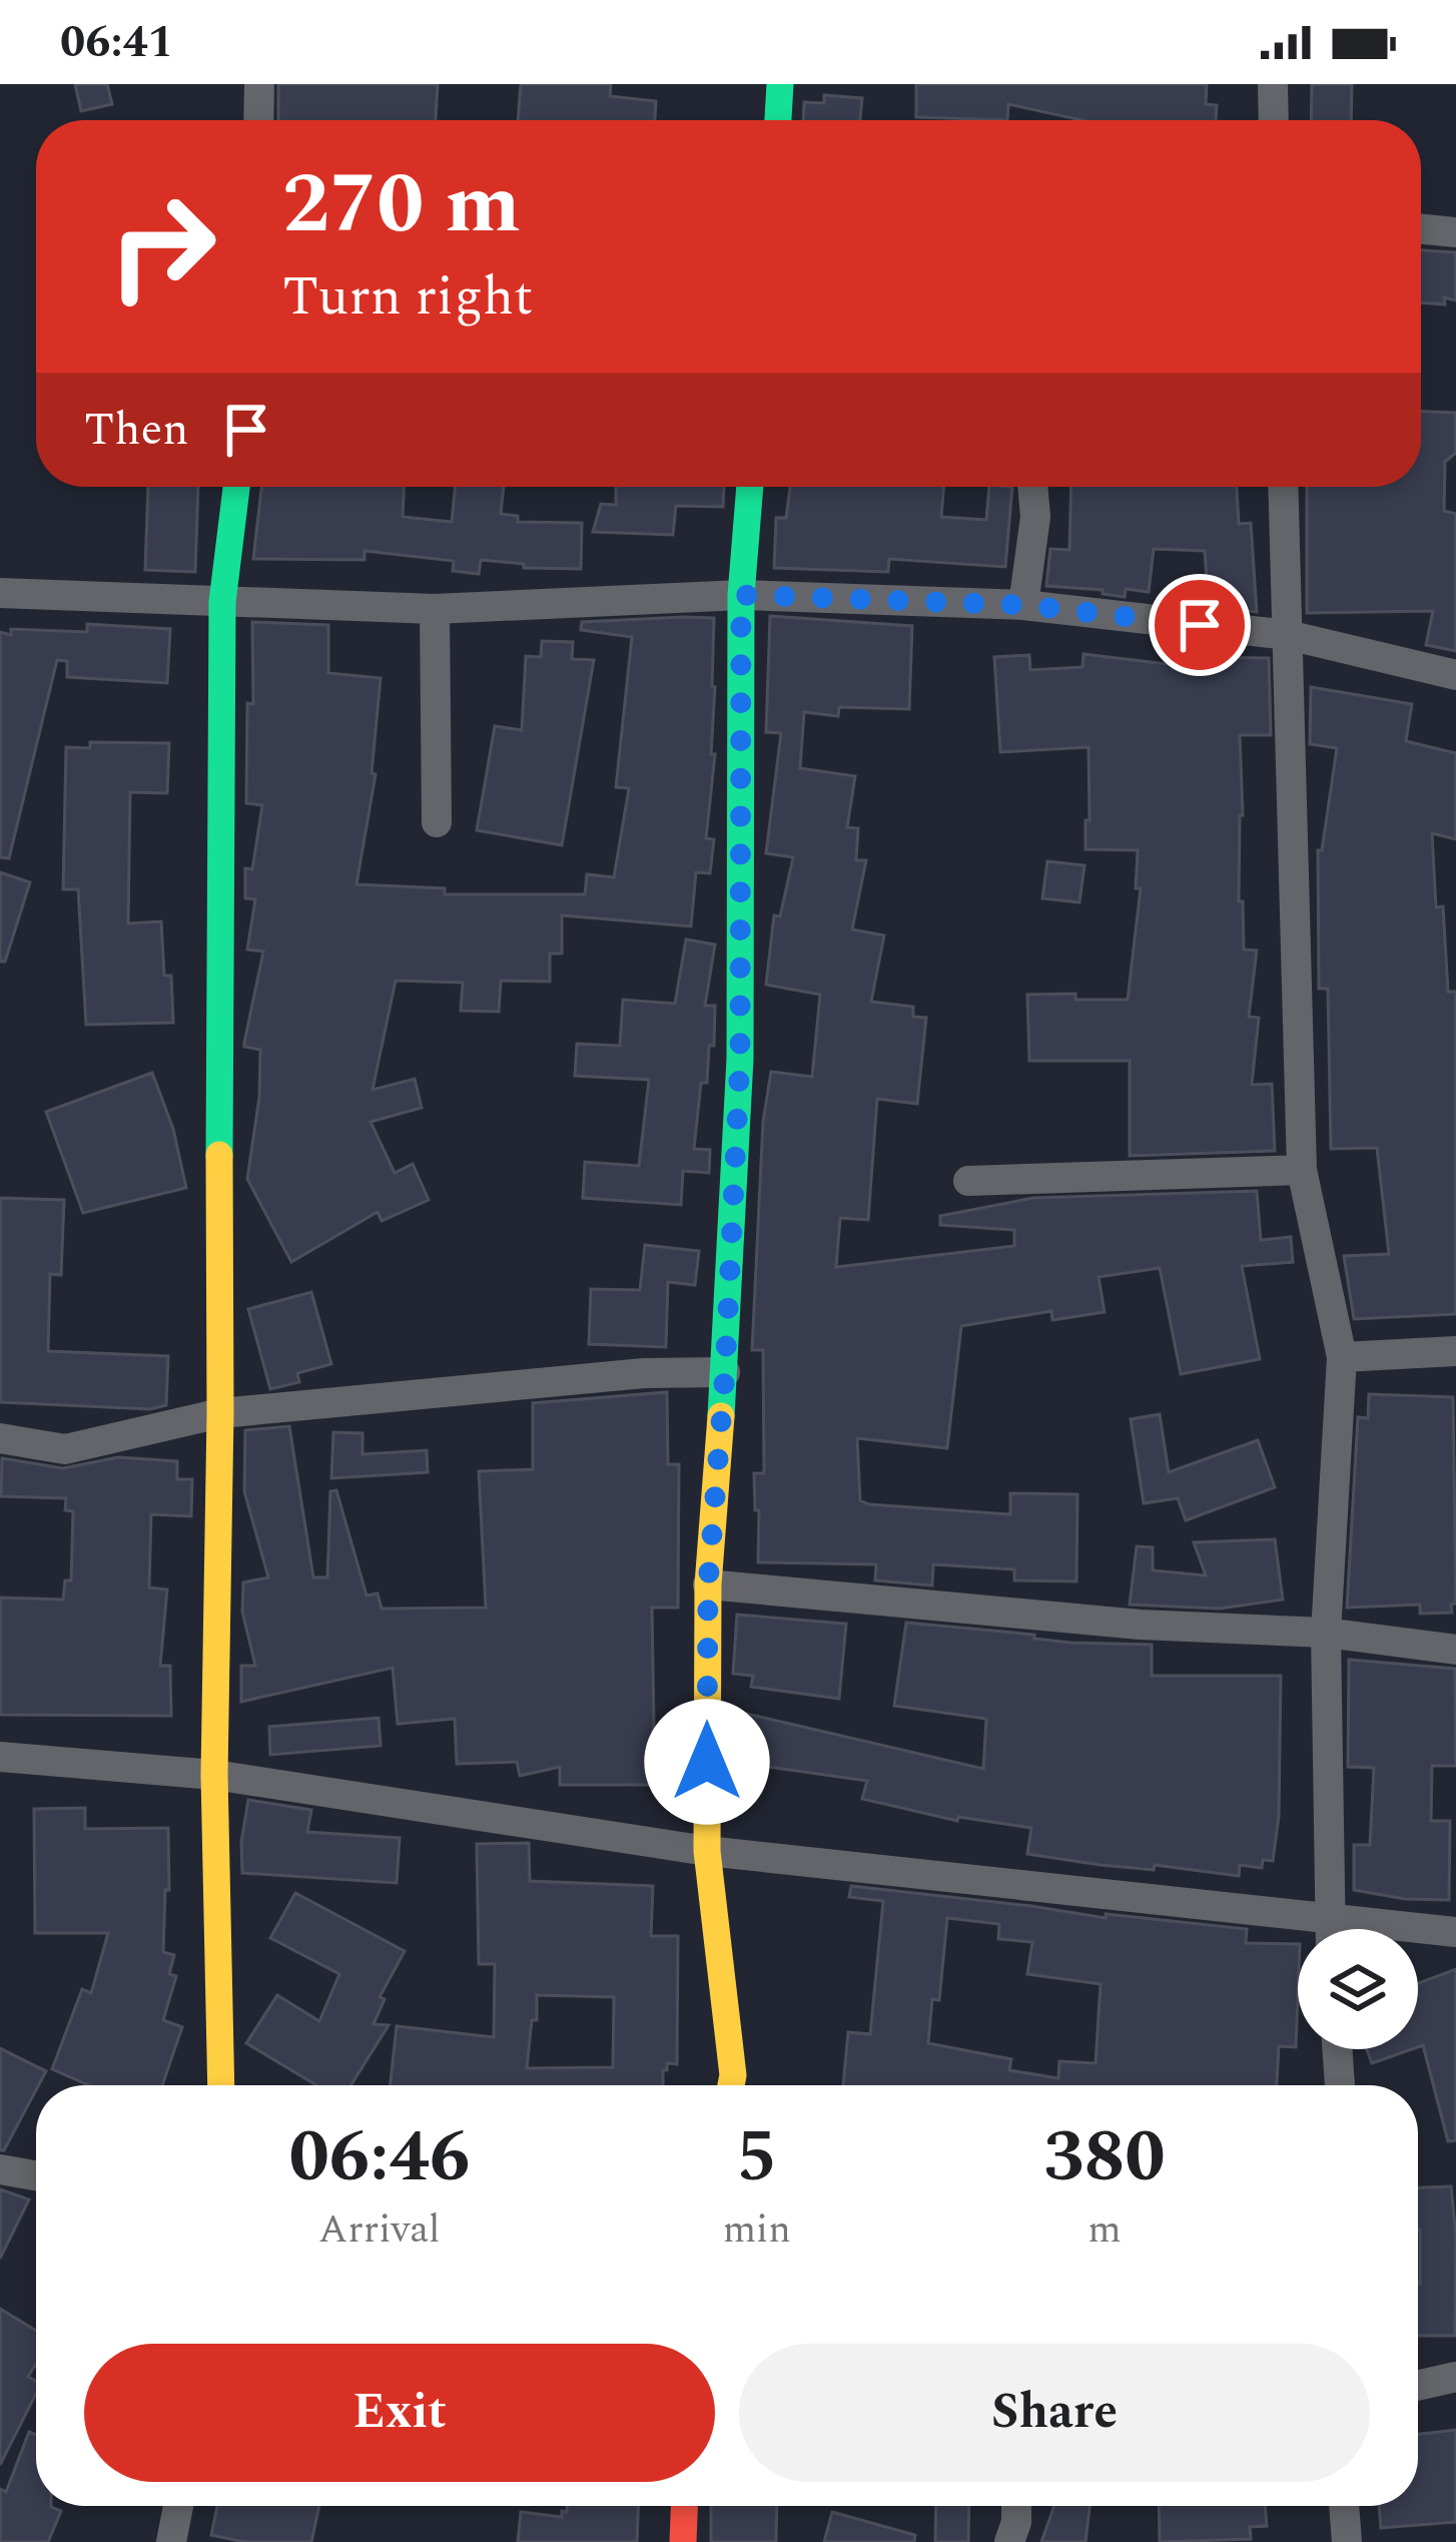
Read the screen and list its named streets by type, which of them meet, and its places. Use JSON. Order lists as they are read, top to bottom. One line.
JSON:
{"page":{"status":"06:41","turn":["270 m","Turn right"],"then":"Then","eta":["06:46","Arrival","5","min","380","m"],"buttons":["Exit","Share"]}}
